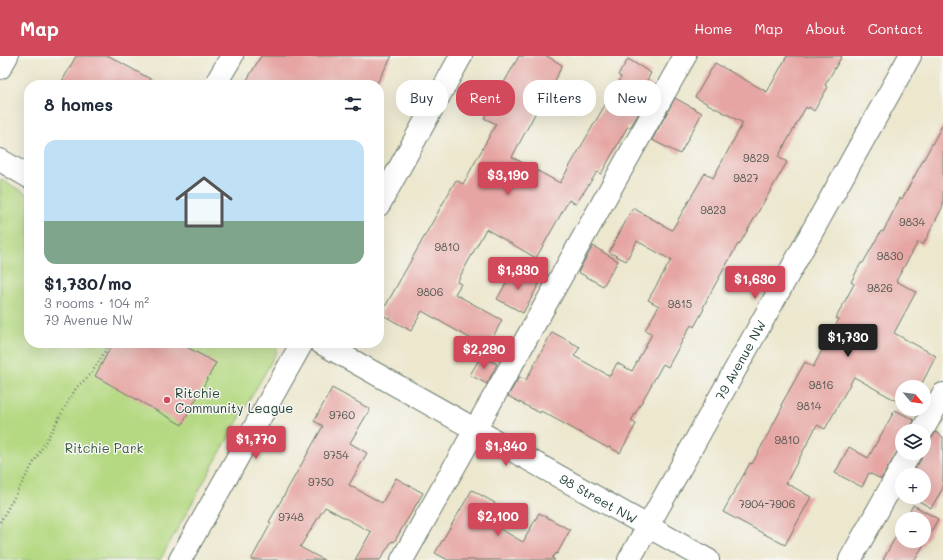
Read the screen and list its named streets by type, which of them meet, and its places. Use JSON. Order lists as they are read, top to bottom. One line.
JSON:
{"streets":{"street":["79 Avenue NW","98 Street NW"]},"crossings":[["79 Avenue NW","98 Street NW"]],"parks":["Ritchie Park"],"places":["Ritchie Community League"],"house_numbers":["9829","9827","9823","9834","9810","9830","9826","9806","9815","9816","9814","9760","9810","9754","9750","7904-7906","9748"],"north":"bottom right","page":{"header":"Map","nav":["Home","Map","About","Contact"],"chip":["Buy","Rent","Filters","New"],"heading":"8 homes","list":[{"name":"$1,730/mo","note":"3 rooms · 104 m² · 79 Avenue NW"}],"price":["$3,190","$1,330","$1,630","$1,730","$2,290","$1,770","$1,340","$2,100"],"map_buttons":["+","−"]}}
